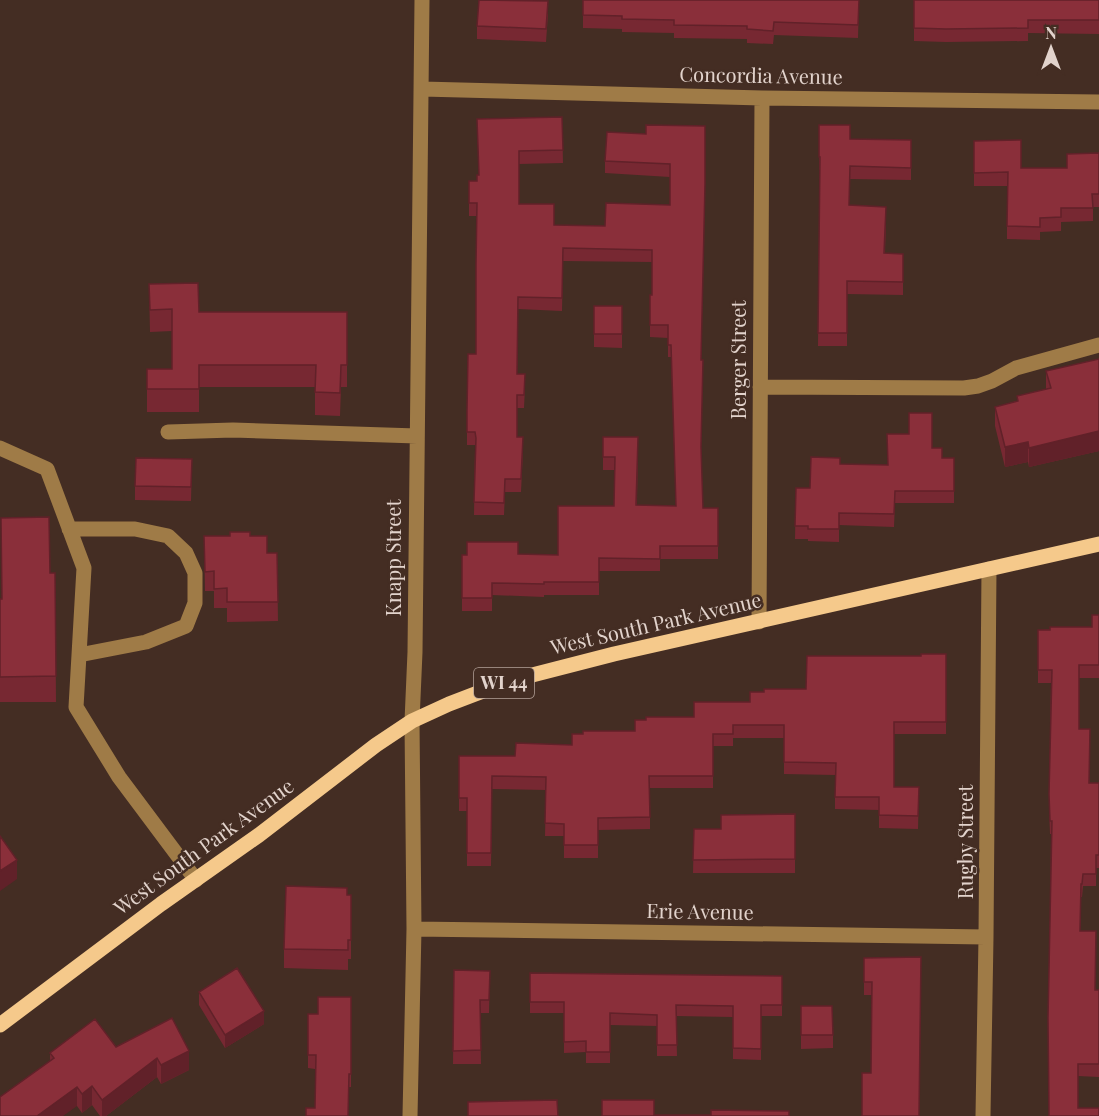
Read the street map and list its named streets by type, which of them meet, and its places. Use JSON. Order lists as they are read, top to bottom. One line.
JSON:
{"streets":{"main road":["West South Park Avenue","WI 44"],"street":["Concordia Avenue","Berger Street","Knapp Street","Rugby Street","Erie Avenue"]},"crossings":[["Concordia Avenue","Berger Street"],["Concordia Avenue","Knapp Street"],["Berger Street","West South Park Avenue"],["Knapp Street","West South Park Avenue"],["Knapp Street","Erie Avenue"],["West South Park Avenue","Rugby Street"],["Rugby Street","Erie Avenue"]],"north":"top"}
